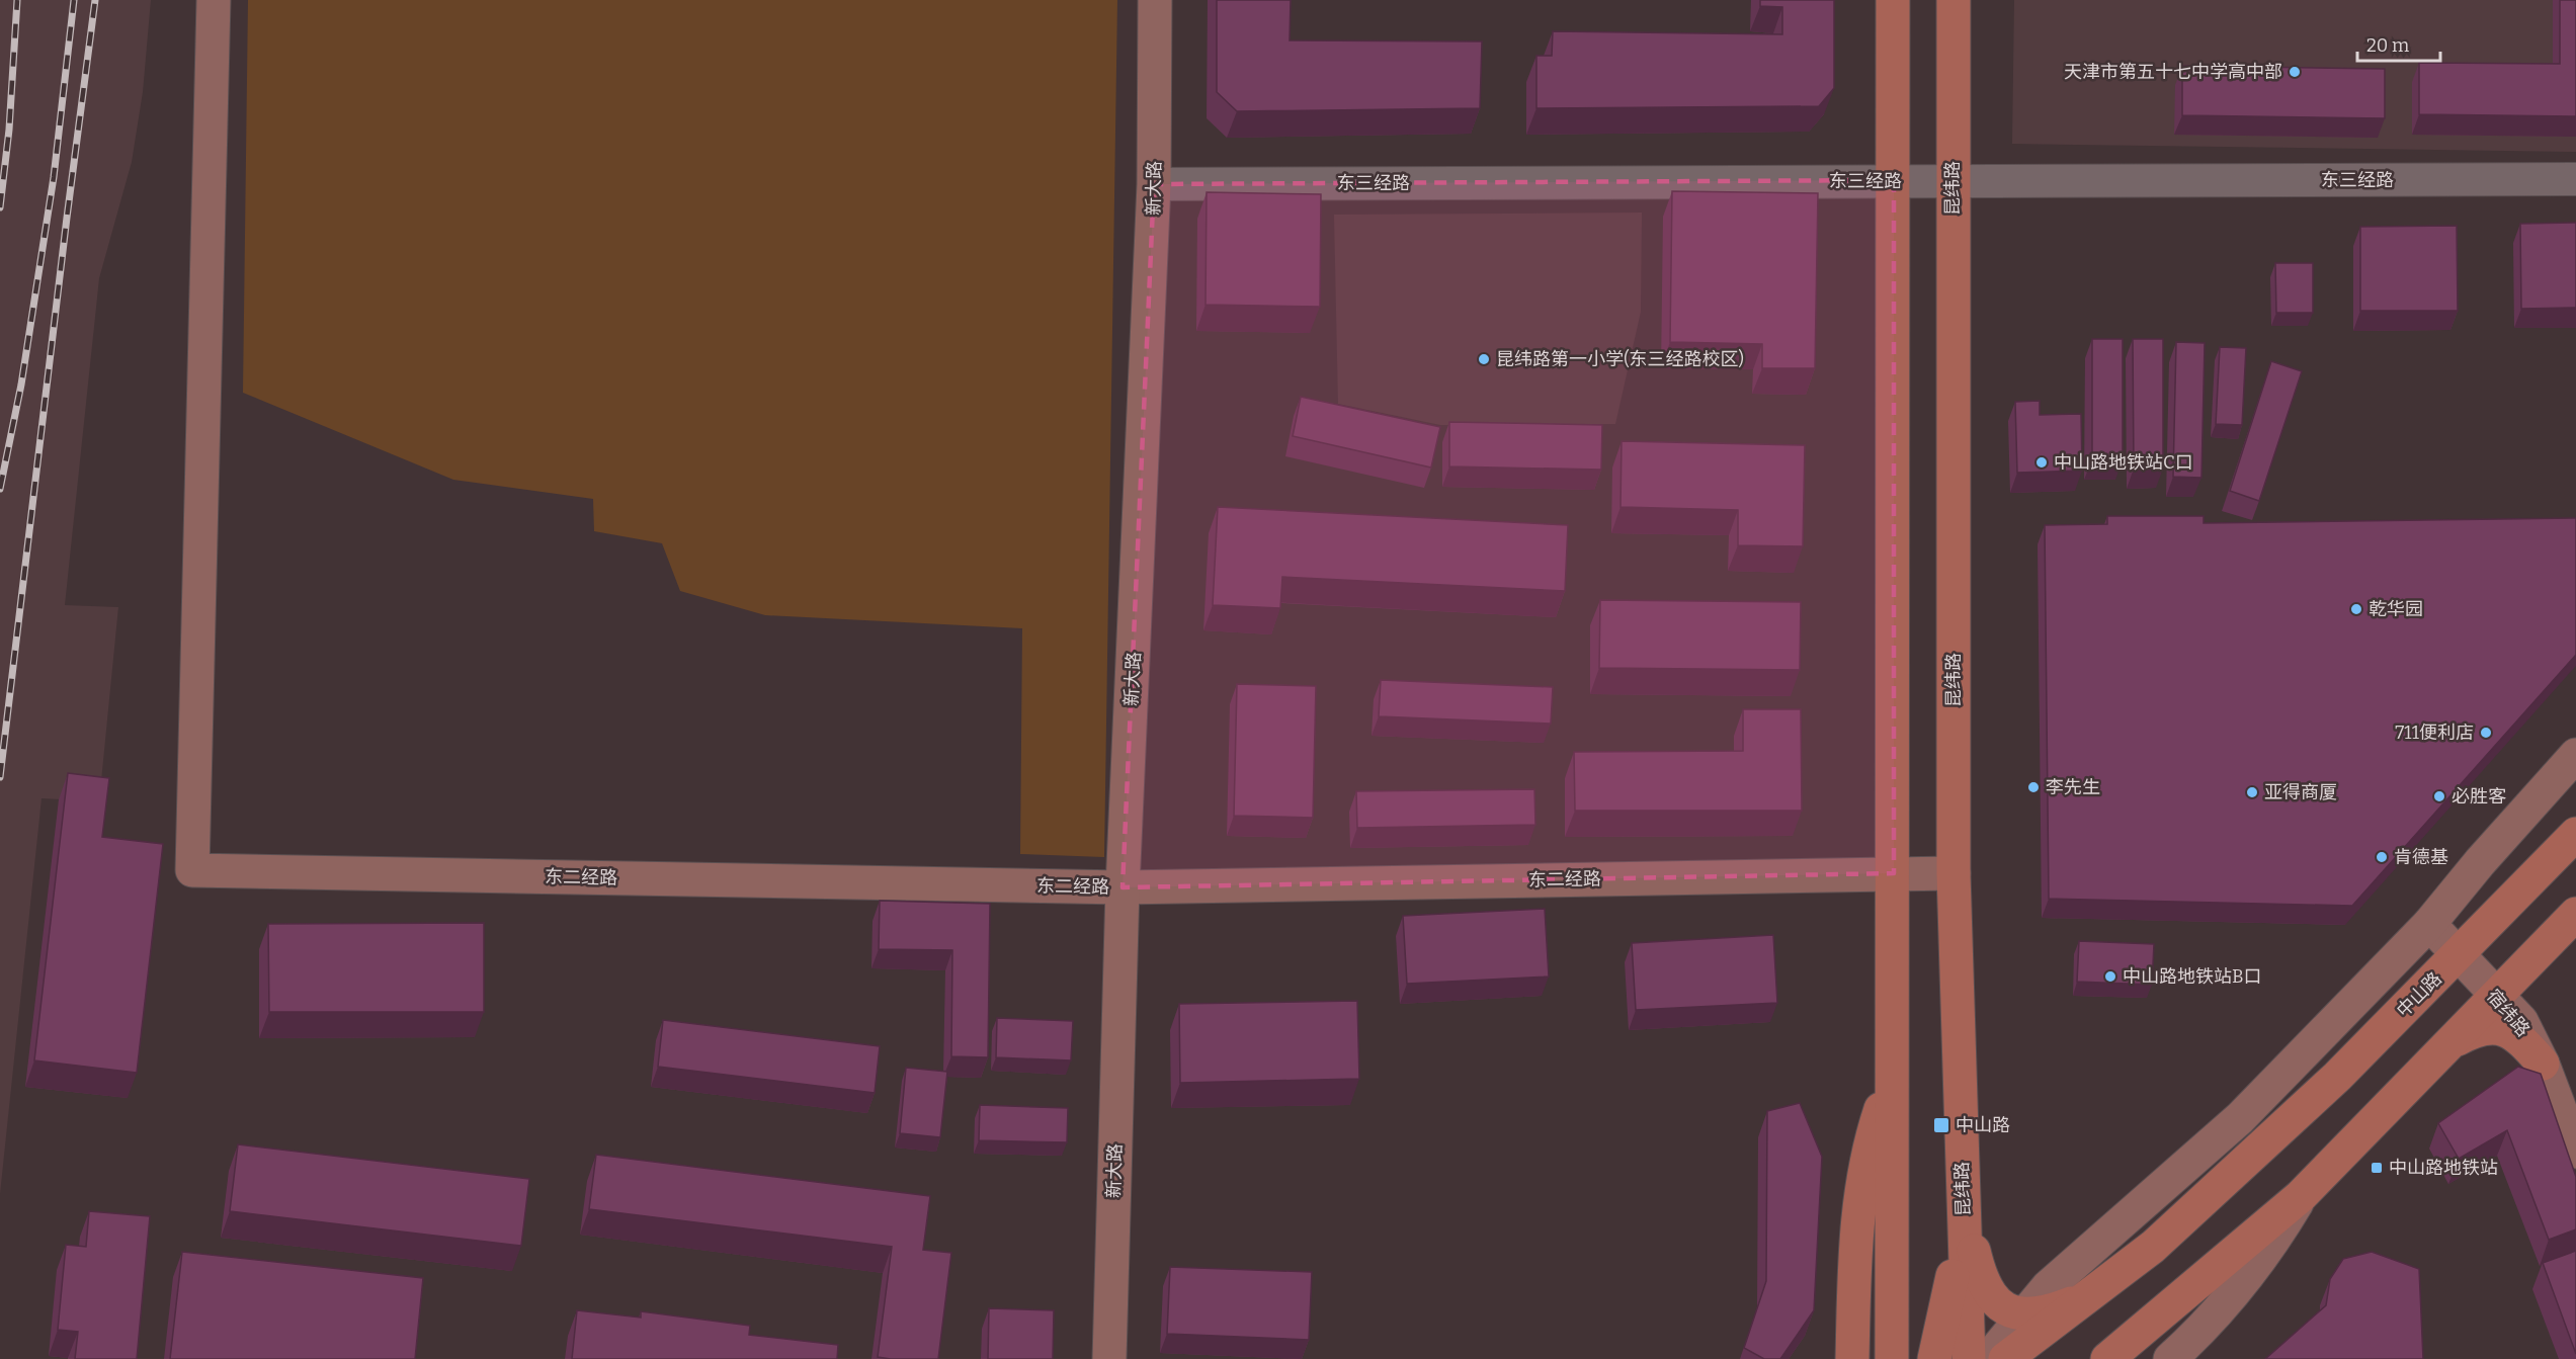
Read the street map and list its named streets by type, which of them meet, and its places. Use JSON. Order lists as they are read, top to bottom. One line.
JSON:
{"streets":{"main road":["昆纬路","中山路"],"street":["东三经路","新大路","东二经路","宿纬路"]},"crossings":[["东三经路","新大路"],["东三经路","昆纬路"],["新大路","东二经路"],["昆纬路","东二经路"],["中山路","宿纬路"]],"places":{"other":["天津市第五十七中学高中部","昆纬路第一小学(东三经路校区)","中山路地铁站C口","乾华园","711便利店","李先生","亚得商厦","必胜客","肯德基","中山路地铁站B口"],"transit":["中山路","中山路地铁站"]},"scale_bar":"20 m"}
